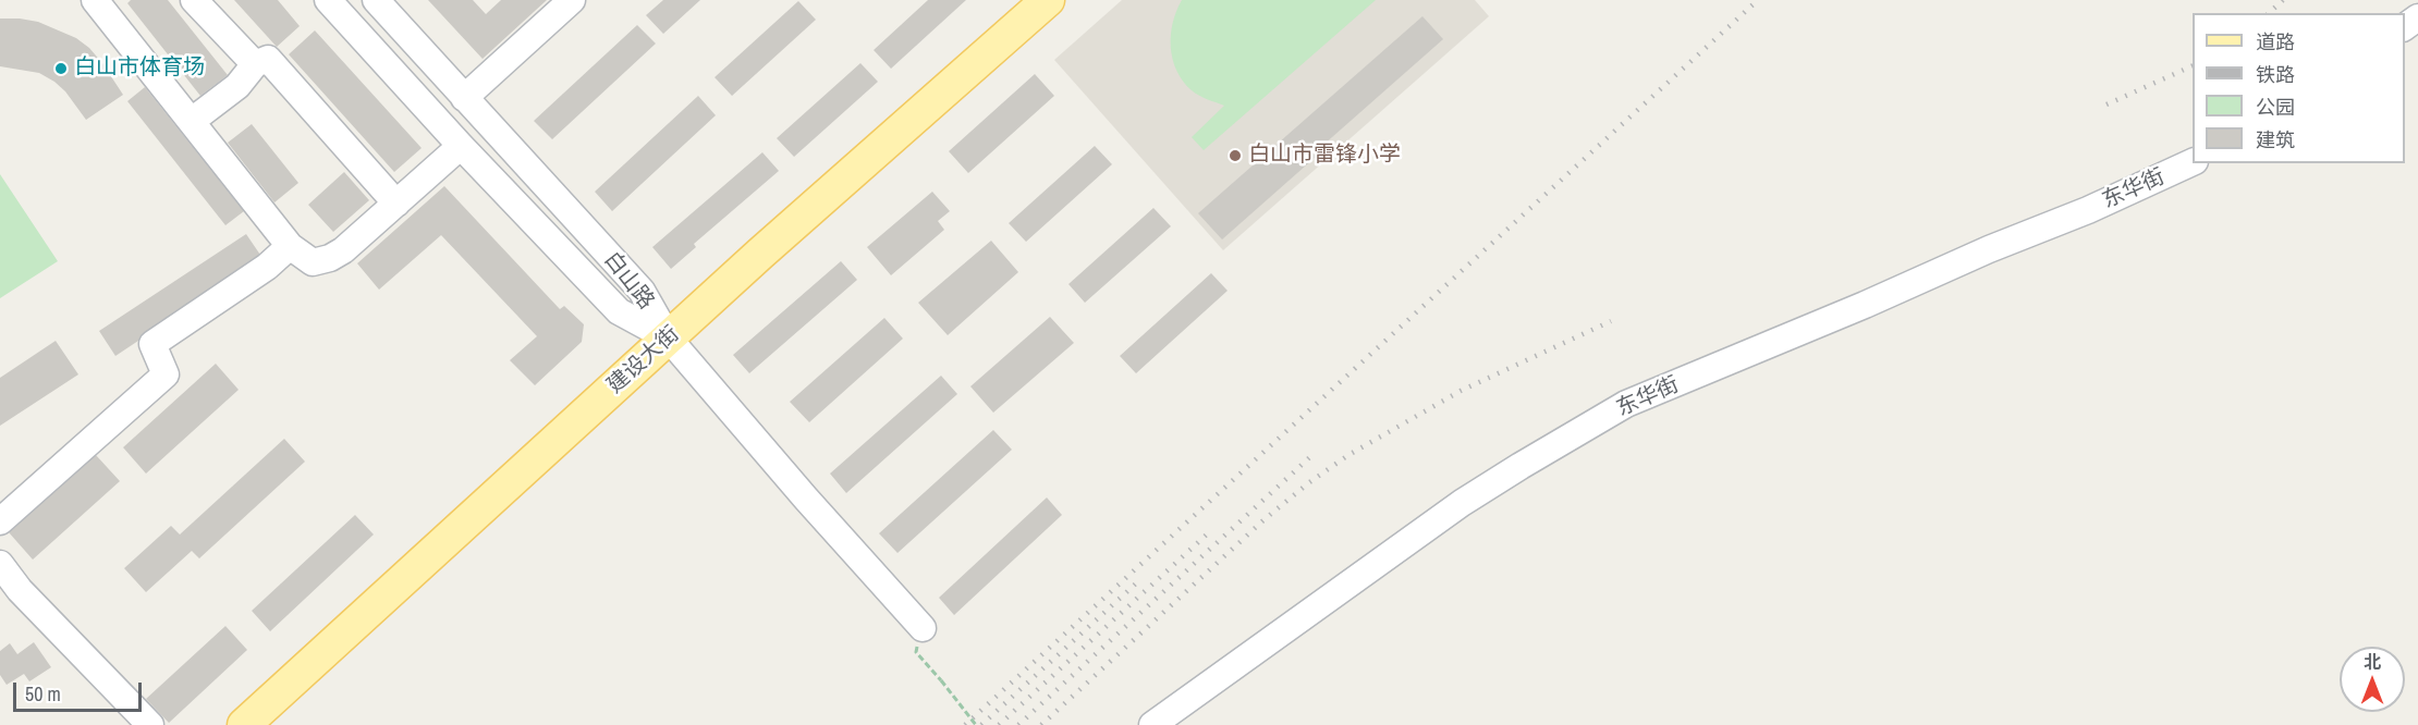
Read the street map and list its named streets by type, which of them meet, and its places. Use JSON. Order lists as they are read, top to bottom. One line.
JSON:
{"streets":{"main road":["建设大街"],"street":["东华街","白山路"]},"crossings":[["白山路","建设大街"]],"places":["白山市体育场","白山市雷锋小学"],"legend":["道路","铁路","公园","建筑"],"scale_bar":"50 m","north":"top"}
